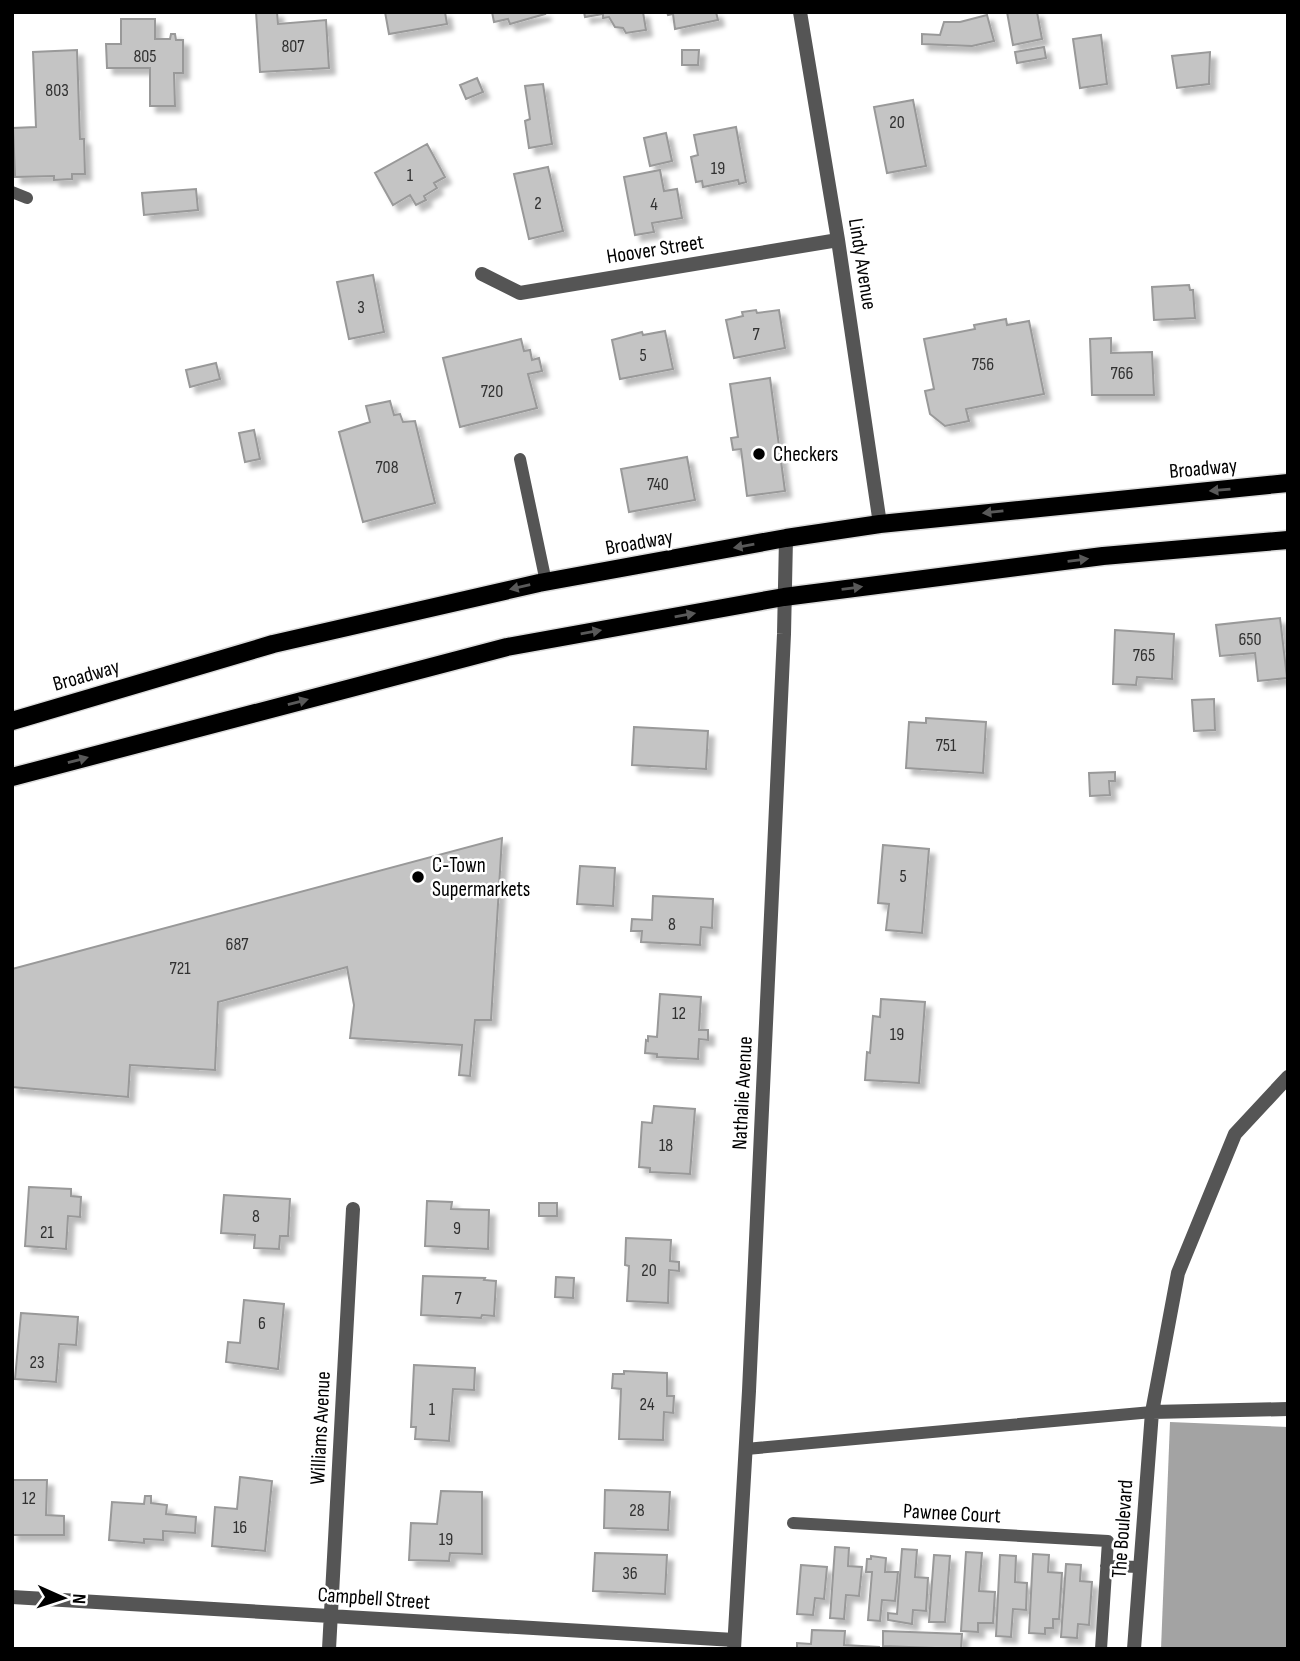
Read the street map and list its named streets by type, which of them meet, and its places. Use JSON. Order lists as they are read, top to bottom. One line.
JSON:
{"streets":{"main road":["Broadway"],"street":["Hoover Street","Lindy Avenue","Nathalie Avenue","Williams Avenue","The Boulevard","Campbell Street"],"lane":["Pawnee Court"]},"crossings":[["Hoover Street","Lindy Avenue"],["Lindy Avenue","Broadway"],["Broadway","Nathalie Avenue"],["Nathalie Avenue","Campbell Street"],["Williams Avenue","Campbell Street"]],"places":["Checkers","C‑Town Supermarkets"],"house_numbers":["807","805","803","20","19","1","2","4","3","7","5","756","766","720","708","740","650","765","751","5","8","687","721","12","19","18","8","9","21","20","7","6","23","24","1","12","28","16","19","36"],"north":"right"}
